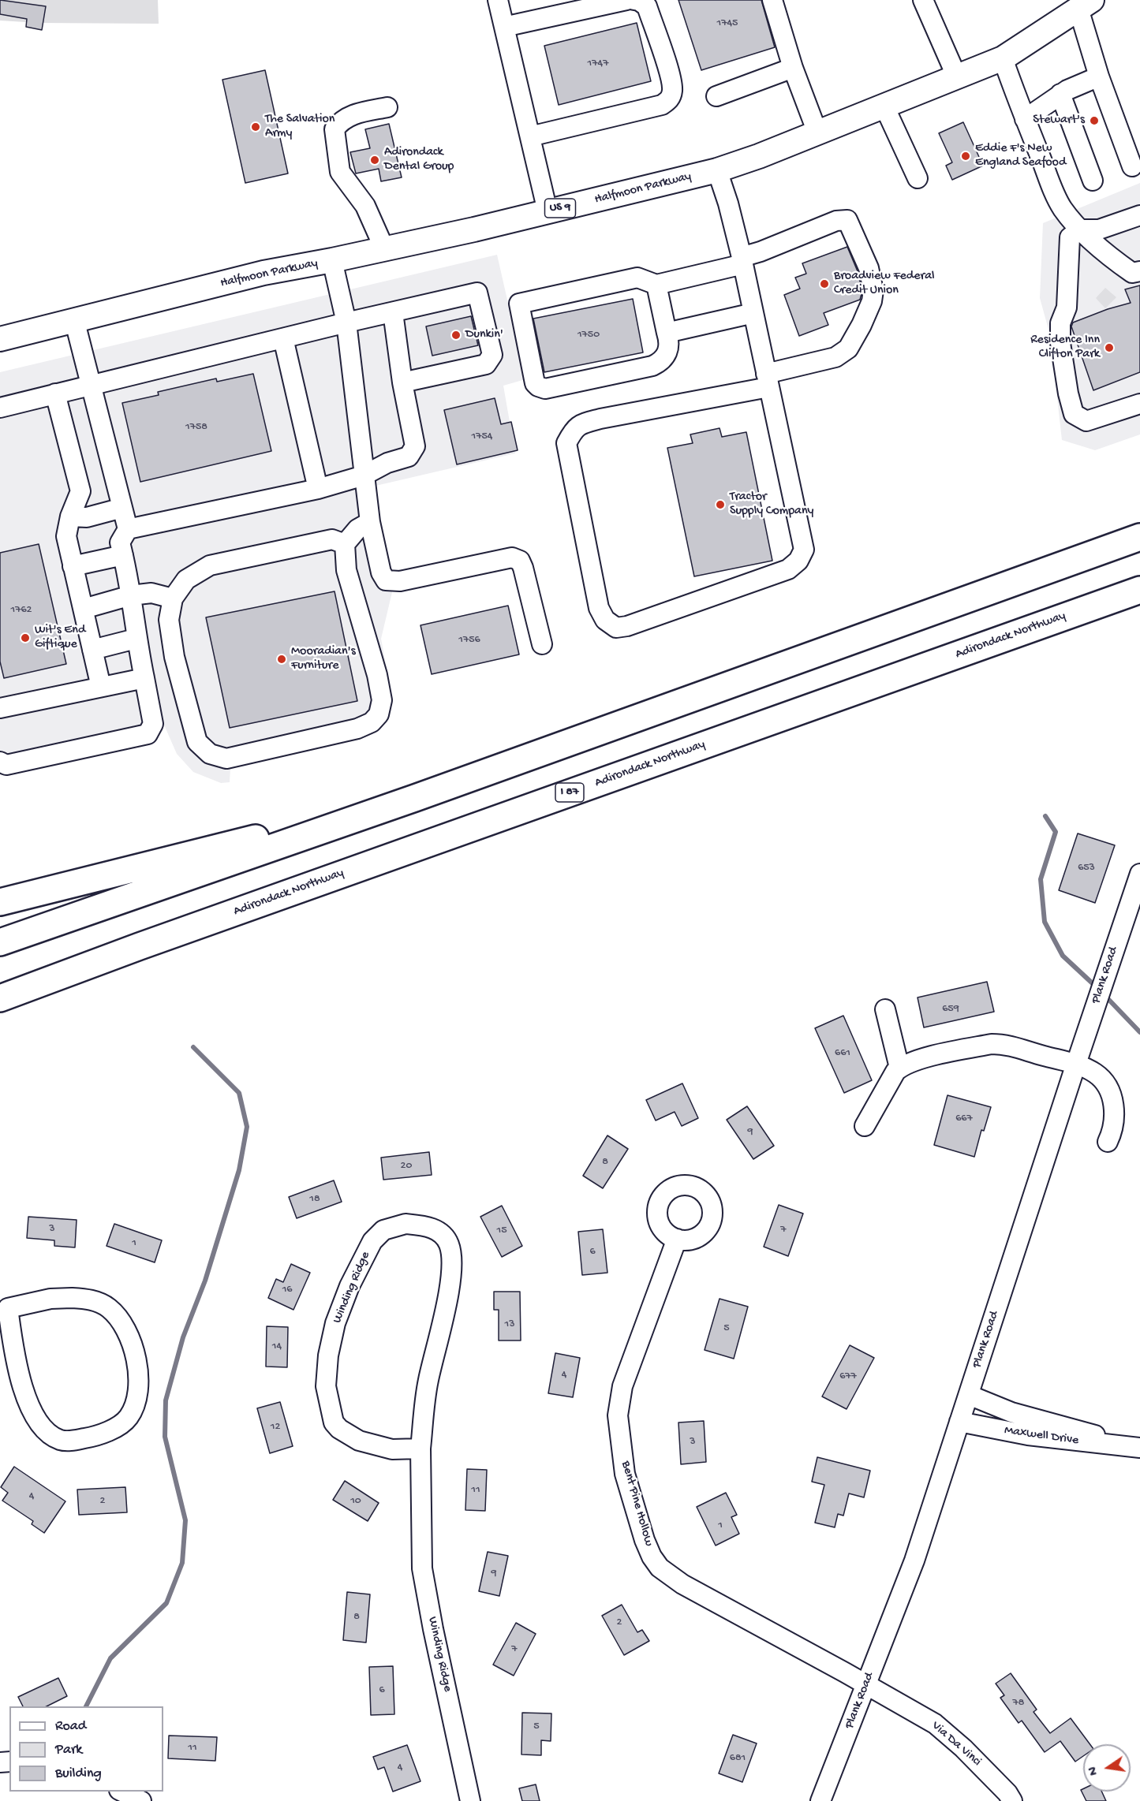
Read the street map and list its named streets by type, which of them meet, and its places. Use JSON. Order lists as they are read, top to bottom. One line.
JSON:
{"streets":{"highway":["Adirondack Northway","I 87"],"main road":["Halfmoon Parkway","US 9"],"street":["Plank Road","Winding Ridge","Maxwell Drive","Bent Pine Hollow","Via Da Vinci"]},"crossings":[["Plank Road","Maxwell Drive"],["Plank Road","Bent Pine Hollow"],["Plank Road","Via Da Vinci"],["Bent Pine Hollow","Via Da Vinci"]],"places":["Stewart's","The Salvation Army","Eddie F's New England Seafood","Adirondack Dental Group","Broadview Federal Credit Union","Dunkin'","Residence Inn Clifton Park","Tractor Supply Company","Wit's End Giftique","Mooradian's Furniture"],"house_numbers":["1745","1747","1750","1758","1754","1762","1756","653","659","661","667","9","8","20","18","3","7","15","1","6","16","13","5","14","4","677","12","3","11","4","2","10","1","9","8","2","7","6","78","5","11","681","4"],"legend":["Road","Park","Building"],"north":"left"}
